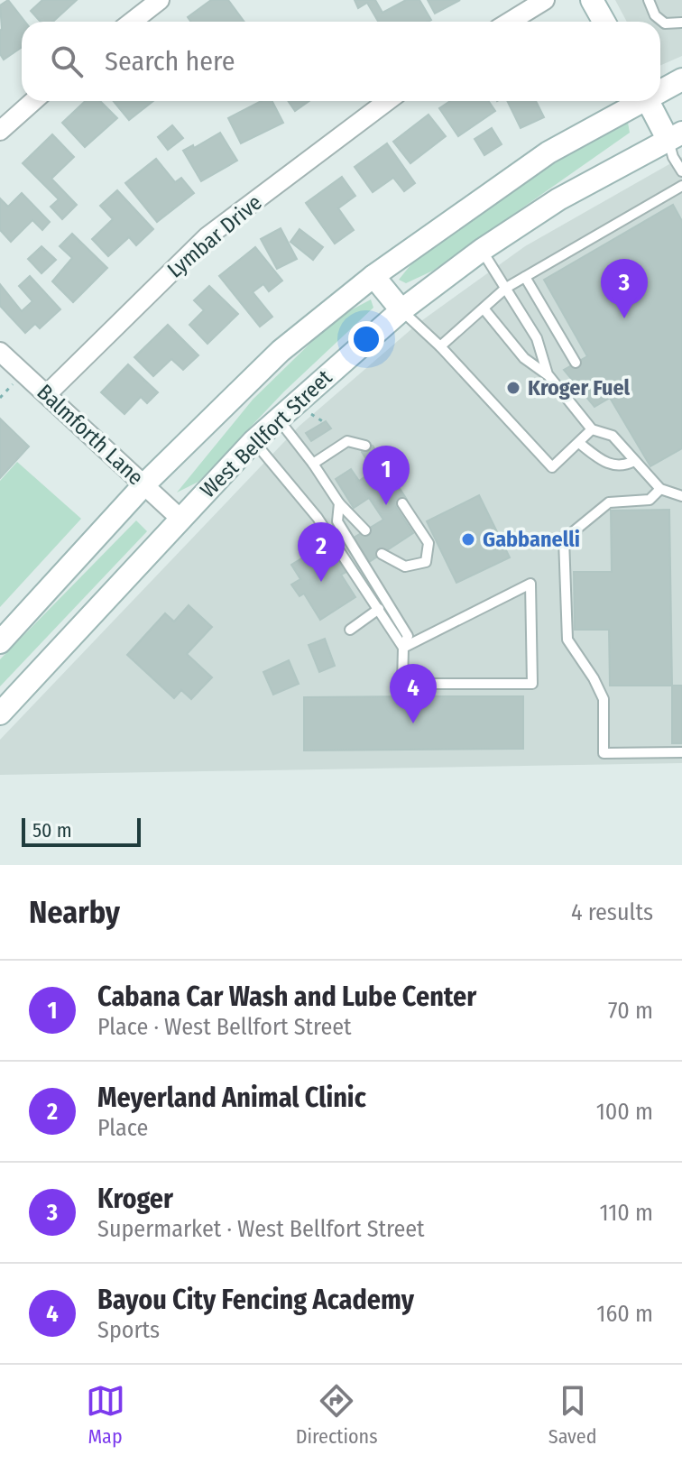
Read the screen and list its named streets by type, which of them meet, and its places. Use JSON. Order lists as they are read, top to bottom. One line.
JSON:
{"streets":{"main road":["West Bellfort Street"],"street":["Lymbar Drive","Balmforth Lane"]},"crossings":[["Lymbar Drive","Balmforth Lane"],["West Bellfort Street","Balmforth Lane"]],"places":["Kroger Fuel","Gabbanelli"],"scale_bar":"50 m","page":{"search":"Search here","pins":["3","1","2","4"],"scale":"50 m","heading":["Nearby","4 results"],"list":[{"mark":"1","name":"Cabana Car Wash and Lube Center","note":"Place · West Bellfort Street","value":"70 m"},{"mark":"2","name":"Meyerland Animal Clinic","note":"Place","value":"100 m"},{"mark":"3","name":"Kroger","note":"Supermarket · West Bellfort Street","value":"110 m"},{"mark":"4","name":"Bayou City Fencing Academy","note":"Sports","value":"160 m"}],"nav":["Map","Directions","Saved"]}}
